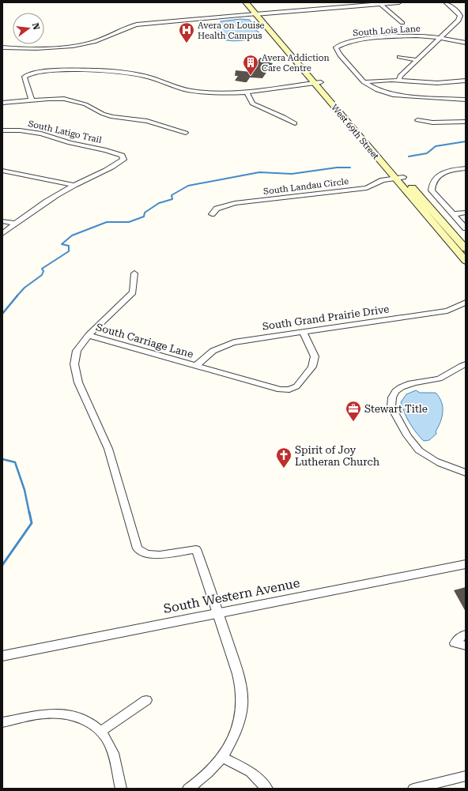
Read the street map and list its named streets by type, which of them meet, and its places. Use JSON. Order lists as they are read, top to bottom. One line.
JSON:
{"streets":{"main road":["West 69th Street"],"street":["South Lois Lane","South Latigo Trail","South Landau Circle","South Grand Prairie Drive","South Carriage Lane","South Western Avenue"]},"crossings":[["West 69th Street","South Landau Circle"],["South Grand Prairie Drive","South Carriage Lane"]],"places":{"hospital":["Avera on Louise Health Campus"],"building":["Avera Addiction Care Centre"],"office":["Stewart Title"],"church":["Spirit of Joy Lutheran Church"]},"north":"right"}
